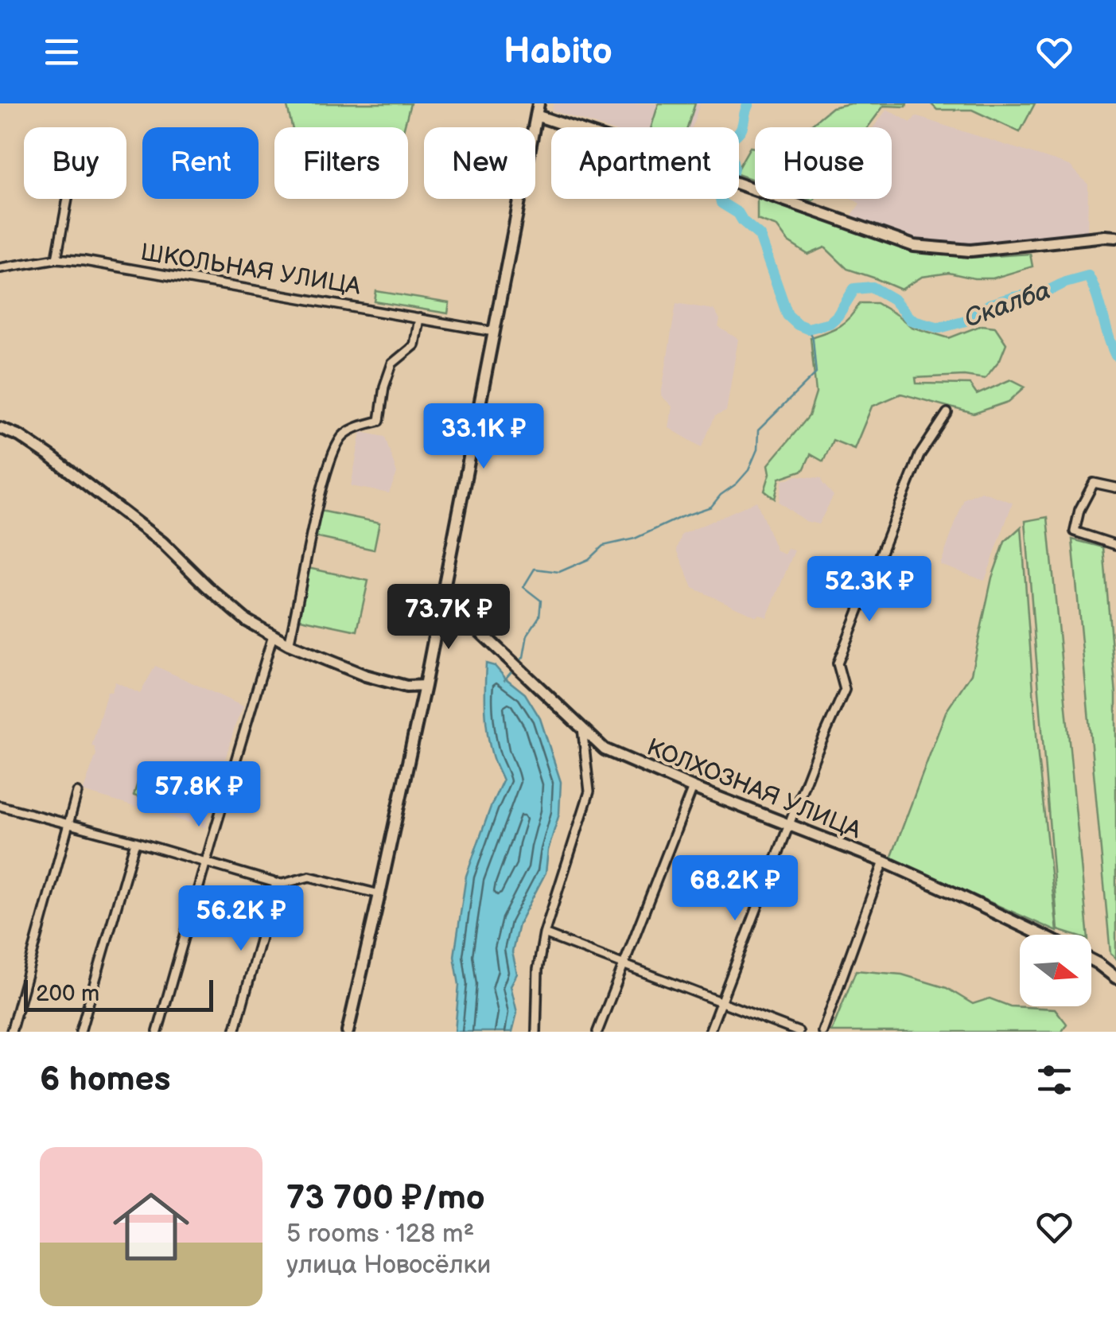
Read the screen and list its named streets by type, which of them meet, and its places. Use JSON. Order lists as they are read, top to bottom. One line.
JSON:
{"streets":{"street":["ШКОЛЬНАЯ УЛИЦА","КОЛХОЗНАЯ УЛИЦА"]},"water":["Скалба"],"scale_bar":"200 m","north":"right","page":{"header":"Habito","chip":["Buy","Rent","Filters","New","Apartment","House"],"price":["33.1K ₽","52.3K ₽","73.7K ₽","57.8K ₽","68.2K ₽","56.2K ₽"],"scale":"200 m","heading":"6 homes","list":[{"name":"73 700 ₽/mo","note":"5 rooms · 128 m² · улица Новосёлки"}]}}
